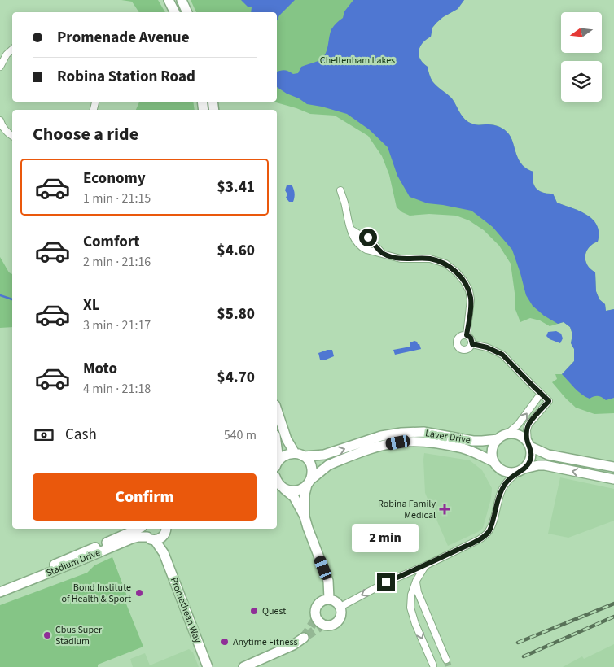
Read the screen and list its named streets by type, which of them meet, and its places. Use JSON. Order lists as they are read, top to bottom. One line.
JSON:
{"streets":{"main road":["Laver Drive","Stadium Drive","Promethean Way"]},"crossings":[["Stadium Drive","Promethean Way"]],"parks":["Cheltenham Lakes"],"places":{"health":["Robina Family Medical"],"other":["Bond Institute of Health & Sport","Quest","Cbus Super Stadium","Anytime Fitness"]},"north":"left","page":{"banner":["Promenade Avenue","Robina Station Road"],"heading":"Choose a ride","list":[{"name":"Economy","note":"1 min · 21:15","value":"$3.41"},{"name":"Comfort","note":"2 min · 21:16","value":"$4.60"},{"name":"XL","note":"3 min · 21:17","value":"$5.80"},{"name":"Moto","note":"4 min · 21:18","value":"$4.70"}],"pay":["Cash","540 m"],"buttons":"Confirm","bubble":"2 min"}}
